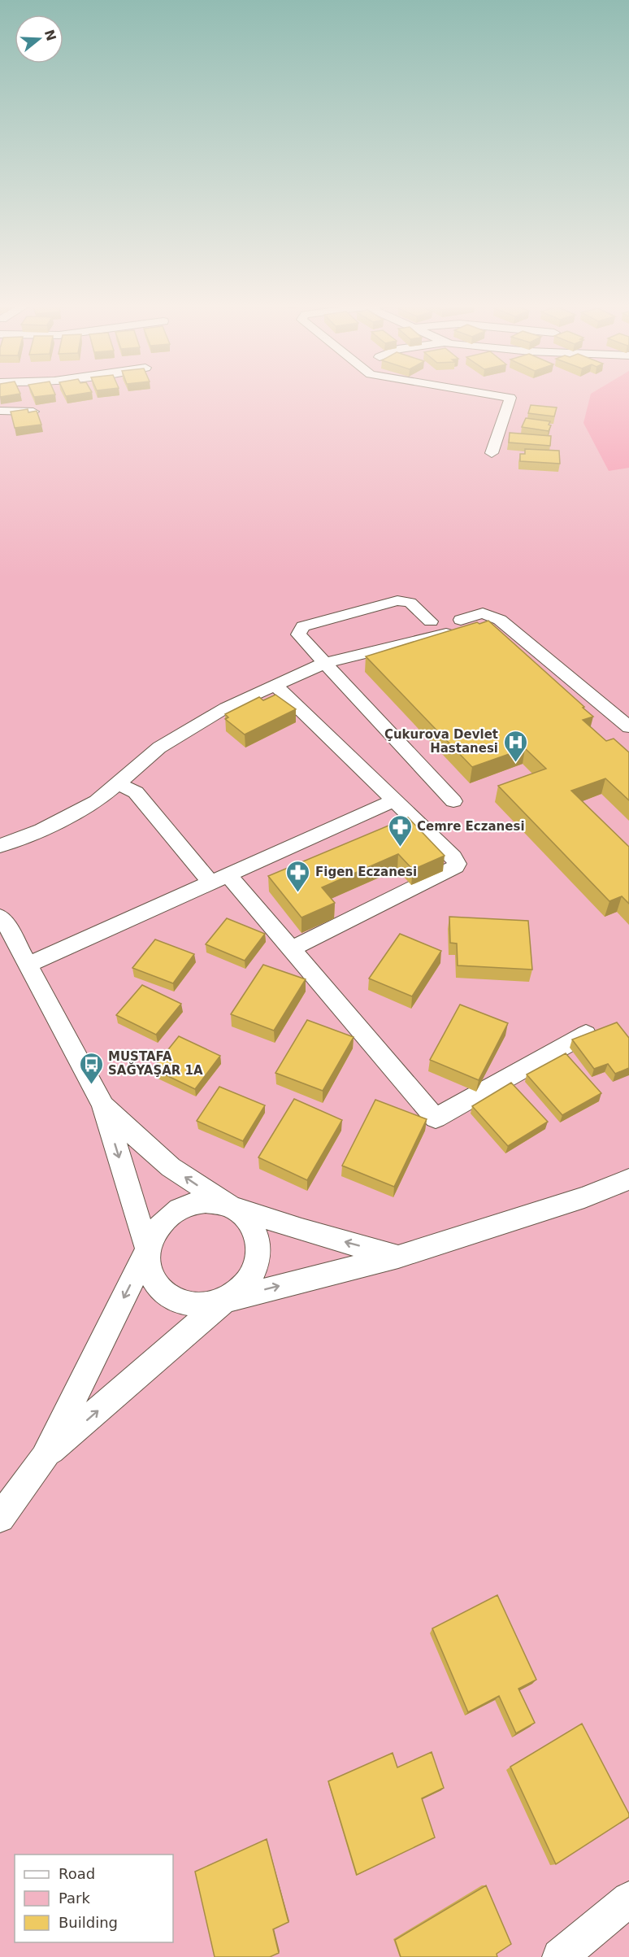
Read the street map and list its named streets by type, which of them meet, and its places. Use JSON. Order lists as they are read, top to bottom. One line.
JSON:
{"places":{"hospital":["Çukurova Devlet Hastanesi"],"pharmacy":["Cemre Eczanesi","Figen Eczanesi"],"bus stop":["MUSTAFA SAĞYAŞAR 1A"]},"legend":["Road","Park","Building"],"north":"right"}
